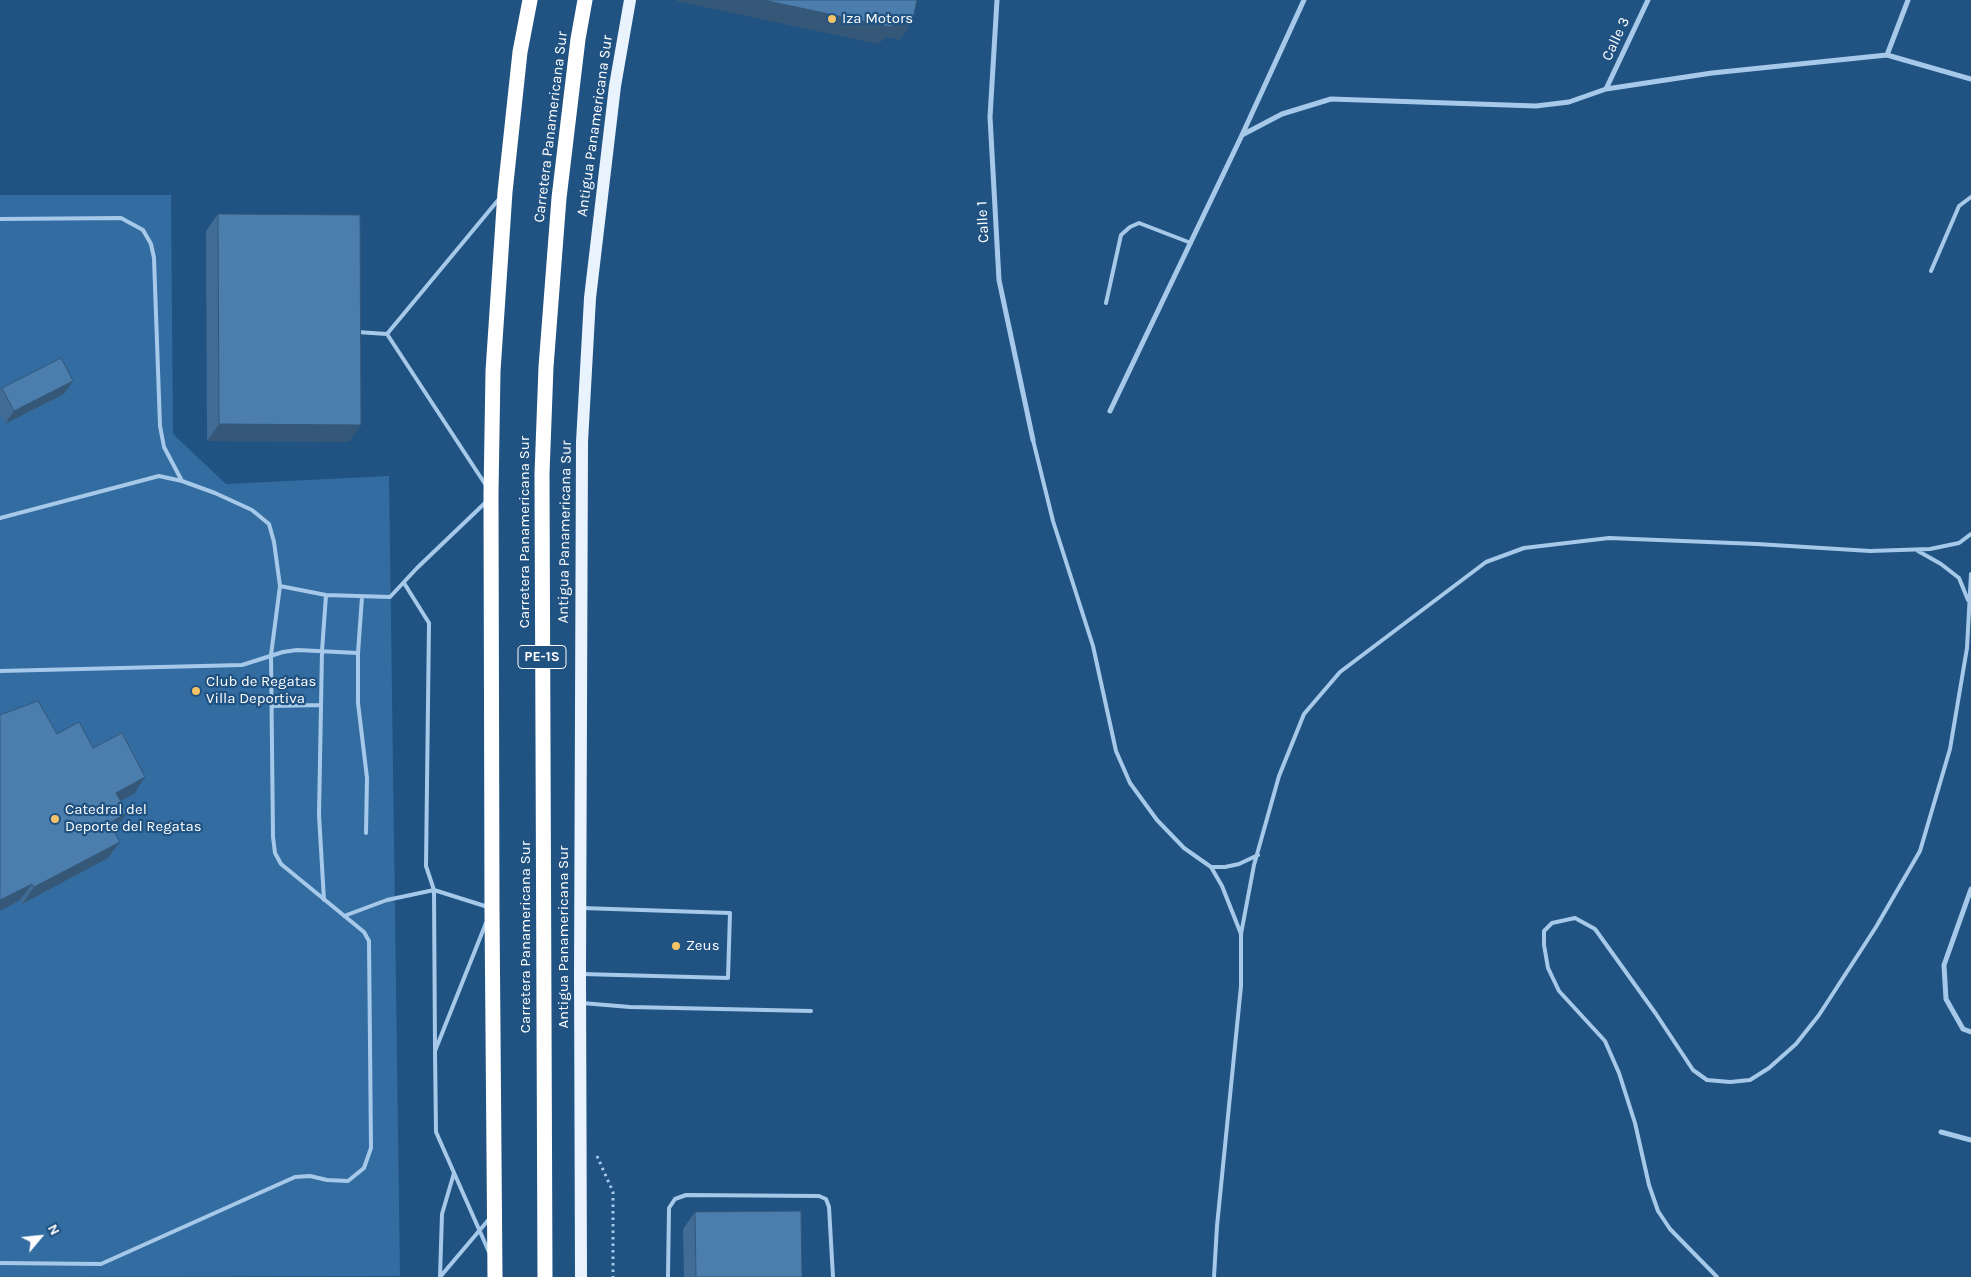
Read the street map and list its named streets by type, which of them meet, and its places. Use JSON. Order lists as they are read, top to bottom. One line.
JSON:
{"streets":{"highway":["Carretera Panamericana Sur","PE-1S"],"main road":["Antigua Panamericana Sur"],"street":["Calle 3","Calle 1"]},"places":["Iza Motors","Club de Regatas Villa Deportiva","Catedral del Deporte del Regatas","Zeus"],"north":"top right"}
